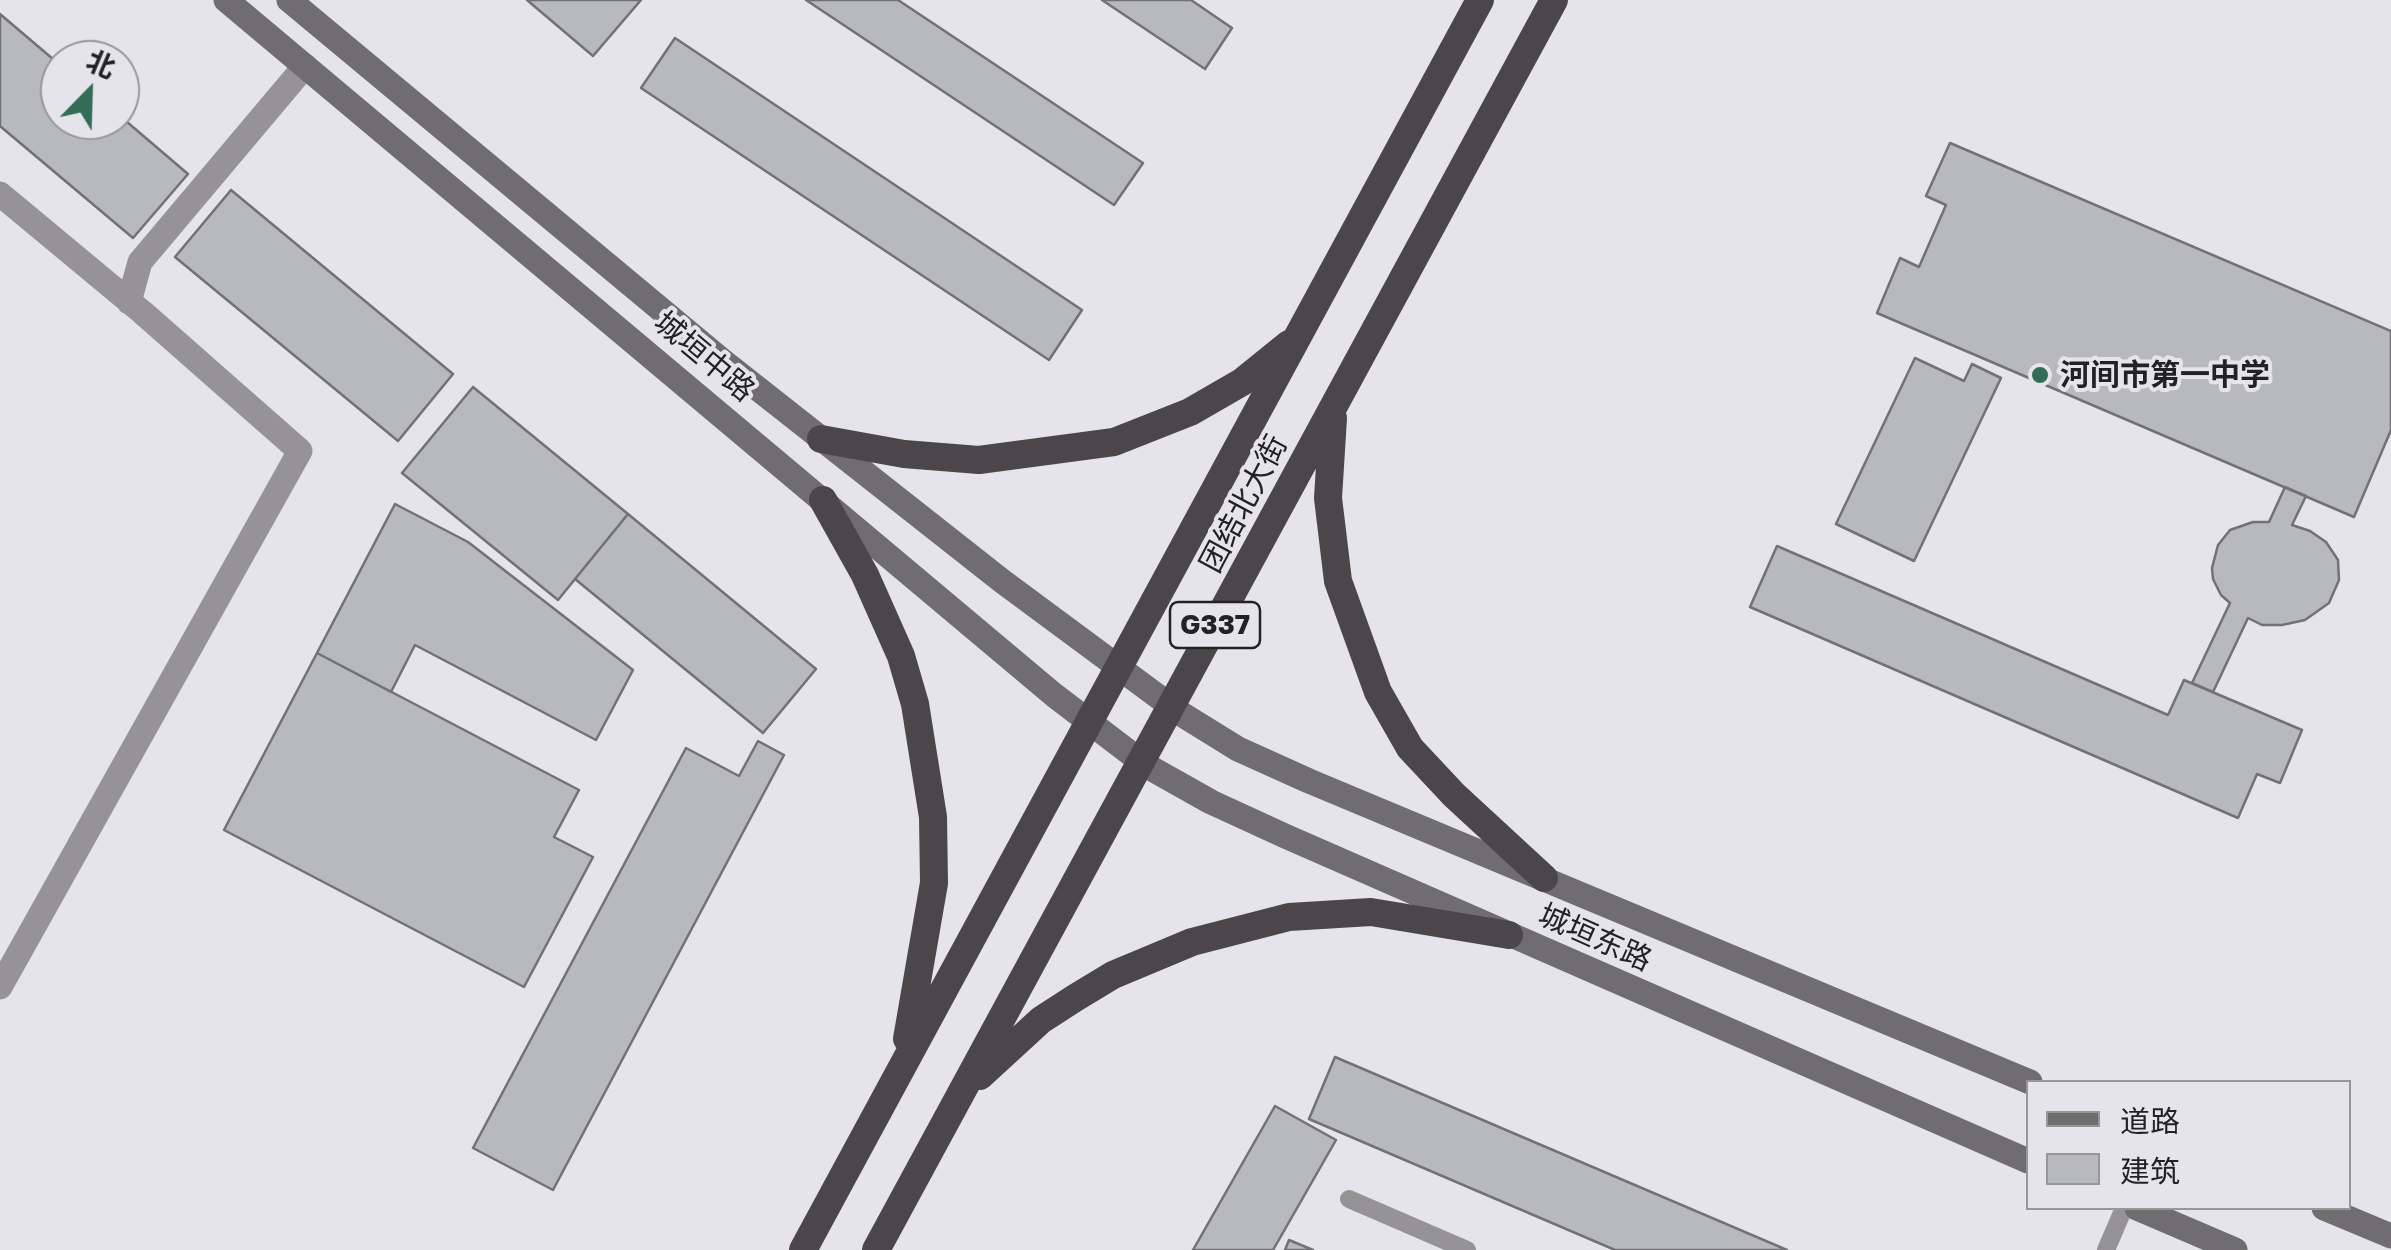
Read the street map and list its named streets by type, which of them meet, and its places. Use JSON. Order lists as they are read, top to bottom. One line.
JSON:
{"streets":{"highway":["团结北大街","G337"],"main road":["城垣中路","城垣东路"]},"crossings":[["城垣中路","团结北大街"],["城垣中路","城垣东路"],["团结北大街","城垣东路"]],"places":["河间市第一中学"],"legend":["道路","建筑"],"north":"top right"}
